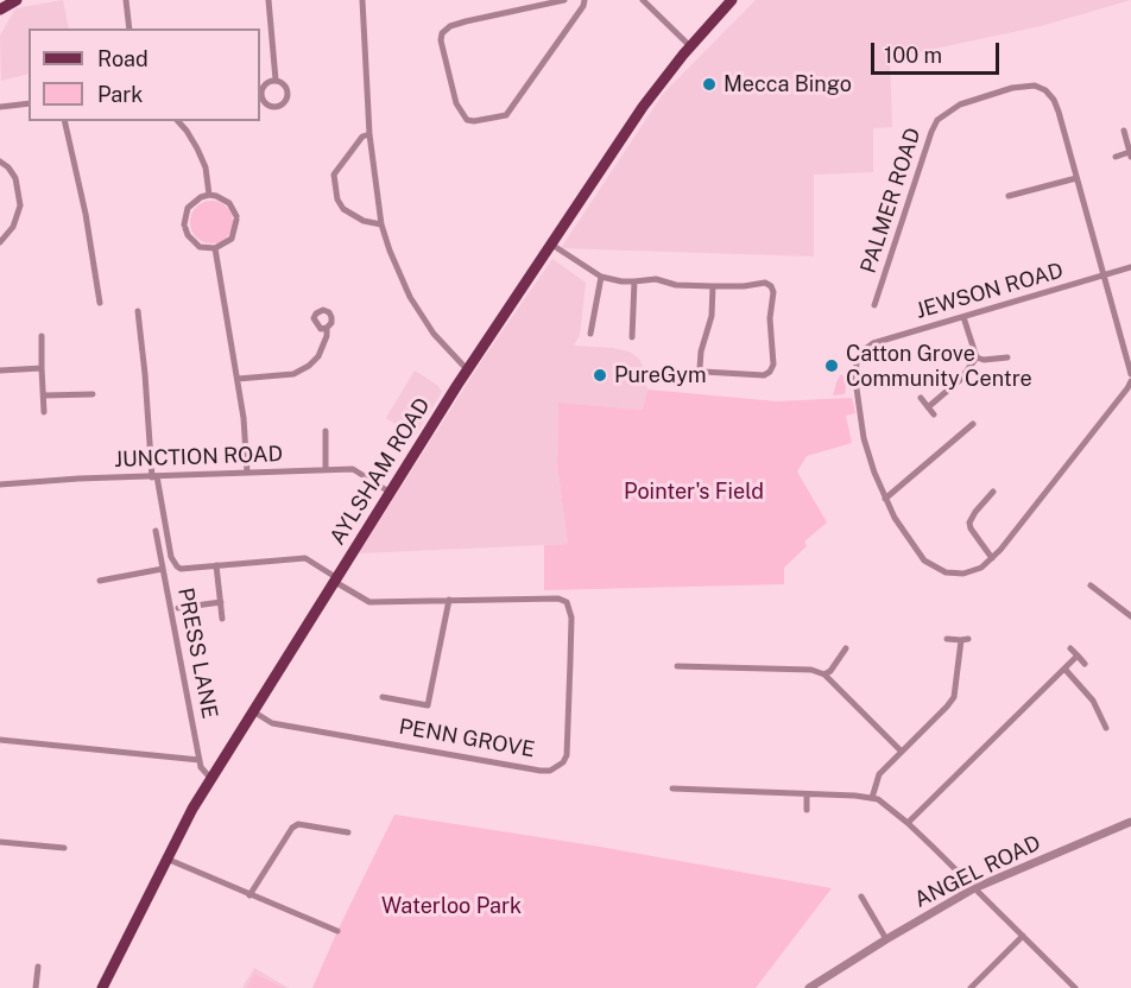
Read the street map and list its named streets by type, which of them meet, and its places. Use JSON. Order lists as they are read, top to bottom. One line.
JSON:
{"streets":{"main road":["AYLSHAM ROAD"],"street":["PALMER ROAD","JEWSON ROAD","JUNCTION ROAD","PRESS LANE","PENN GROVE","ANGEL ROAD"]},"crossings":[["PALMER ROAD","JEWSON ROAD"],["JUNCTION ROAD","AYLSHAM ROAD"],["AYLSHAM ROAD","PRESS LANE"],["AYLSHAM ROAD","PENN GROVE"]],"parks":["Pointer's Field","Waterloo Park"],"places":["Mecca Bingo","Catton Grove Community Centre","PureGym"],"legend":["Road","Park"],"scale_bar":"100 m"}
